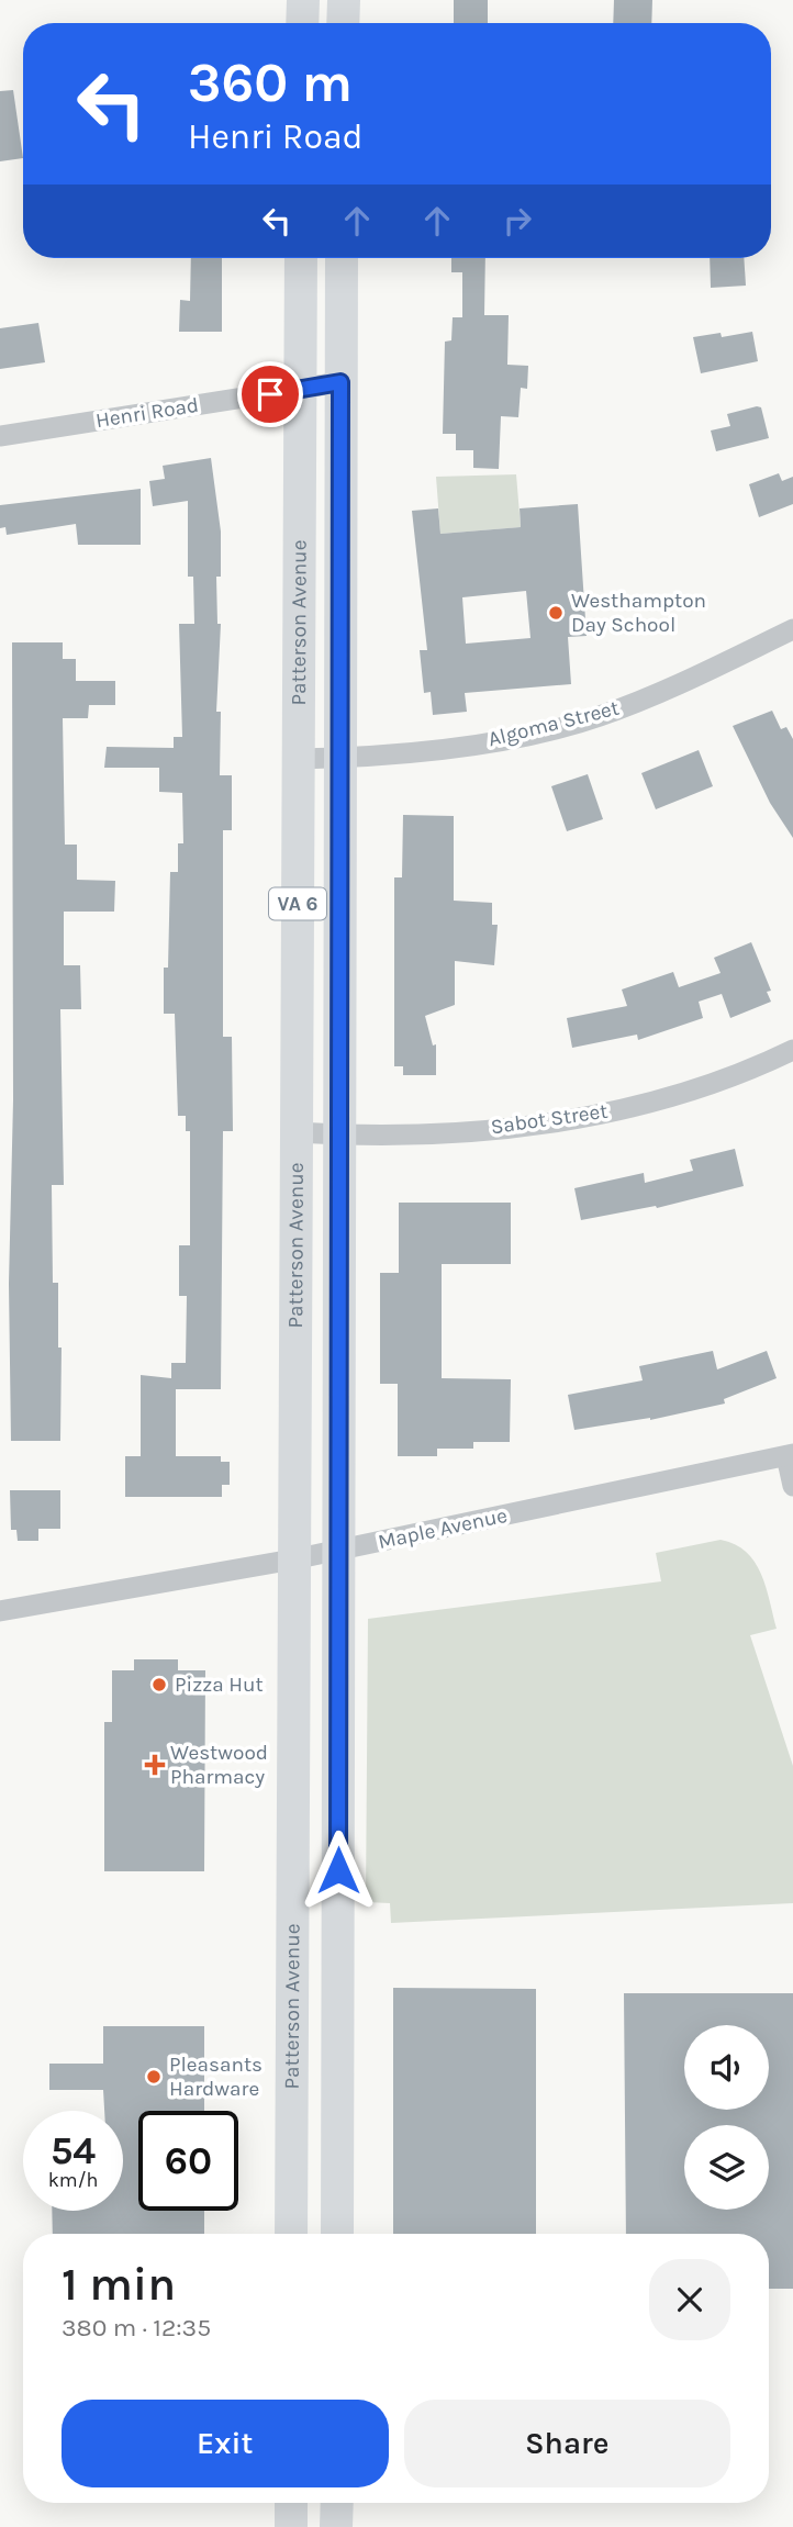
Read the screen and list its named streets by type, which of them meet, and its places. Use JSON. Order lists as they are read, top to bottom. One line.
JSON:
{"streets":{"main road":["Patterson Avenue","VA 6"],"street":["Henri Road","Algoma Street","Sabot Street","Maple Avenue"]},"crossings":[["Henri Road","Patterson Avenue"],["Patterson Avenue","Algoma Street"],["Patterson Avenue","Sabot Street"],["Patterson Avenue","Maple Avenue"]],"places":{"other":["Westhampton Day School","Pizza Hut","Pleasants Hardware"],"health":["Westwood Pharmacy"]},"page":{"turn":["360 m","Henri Road"],"speed":"54 km/h","limit":"60","heading":["1 min","380 m · 12:35"],"buttons":["Exit","Share"]}}
